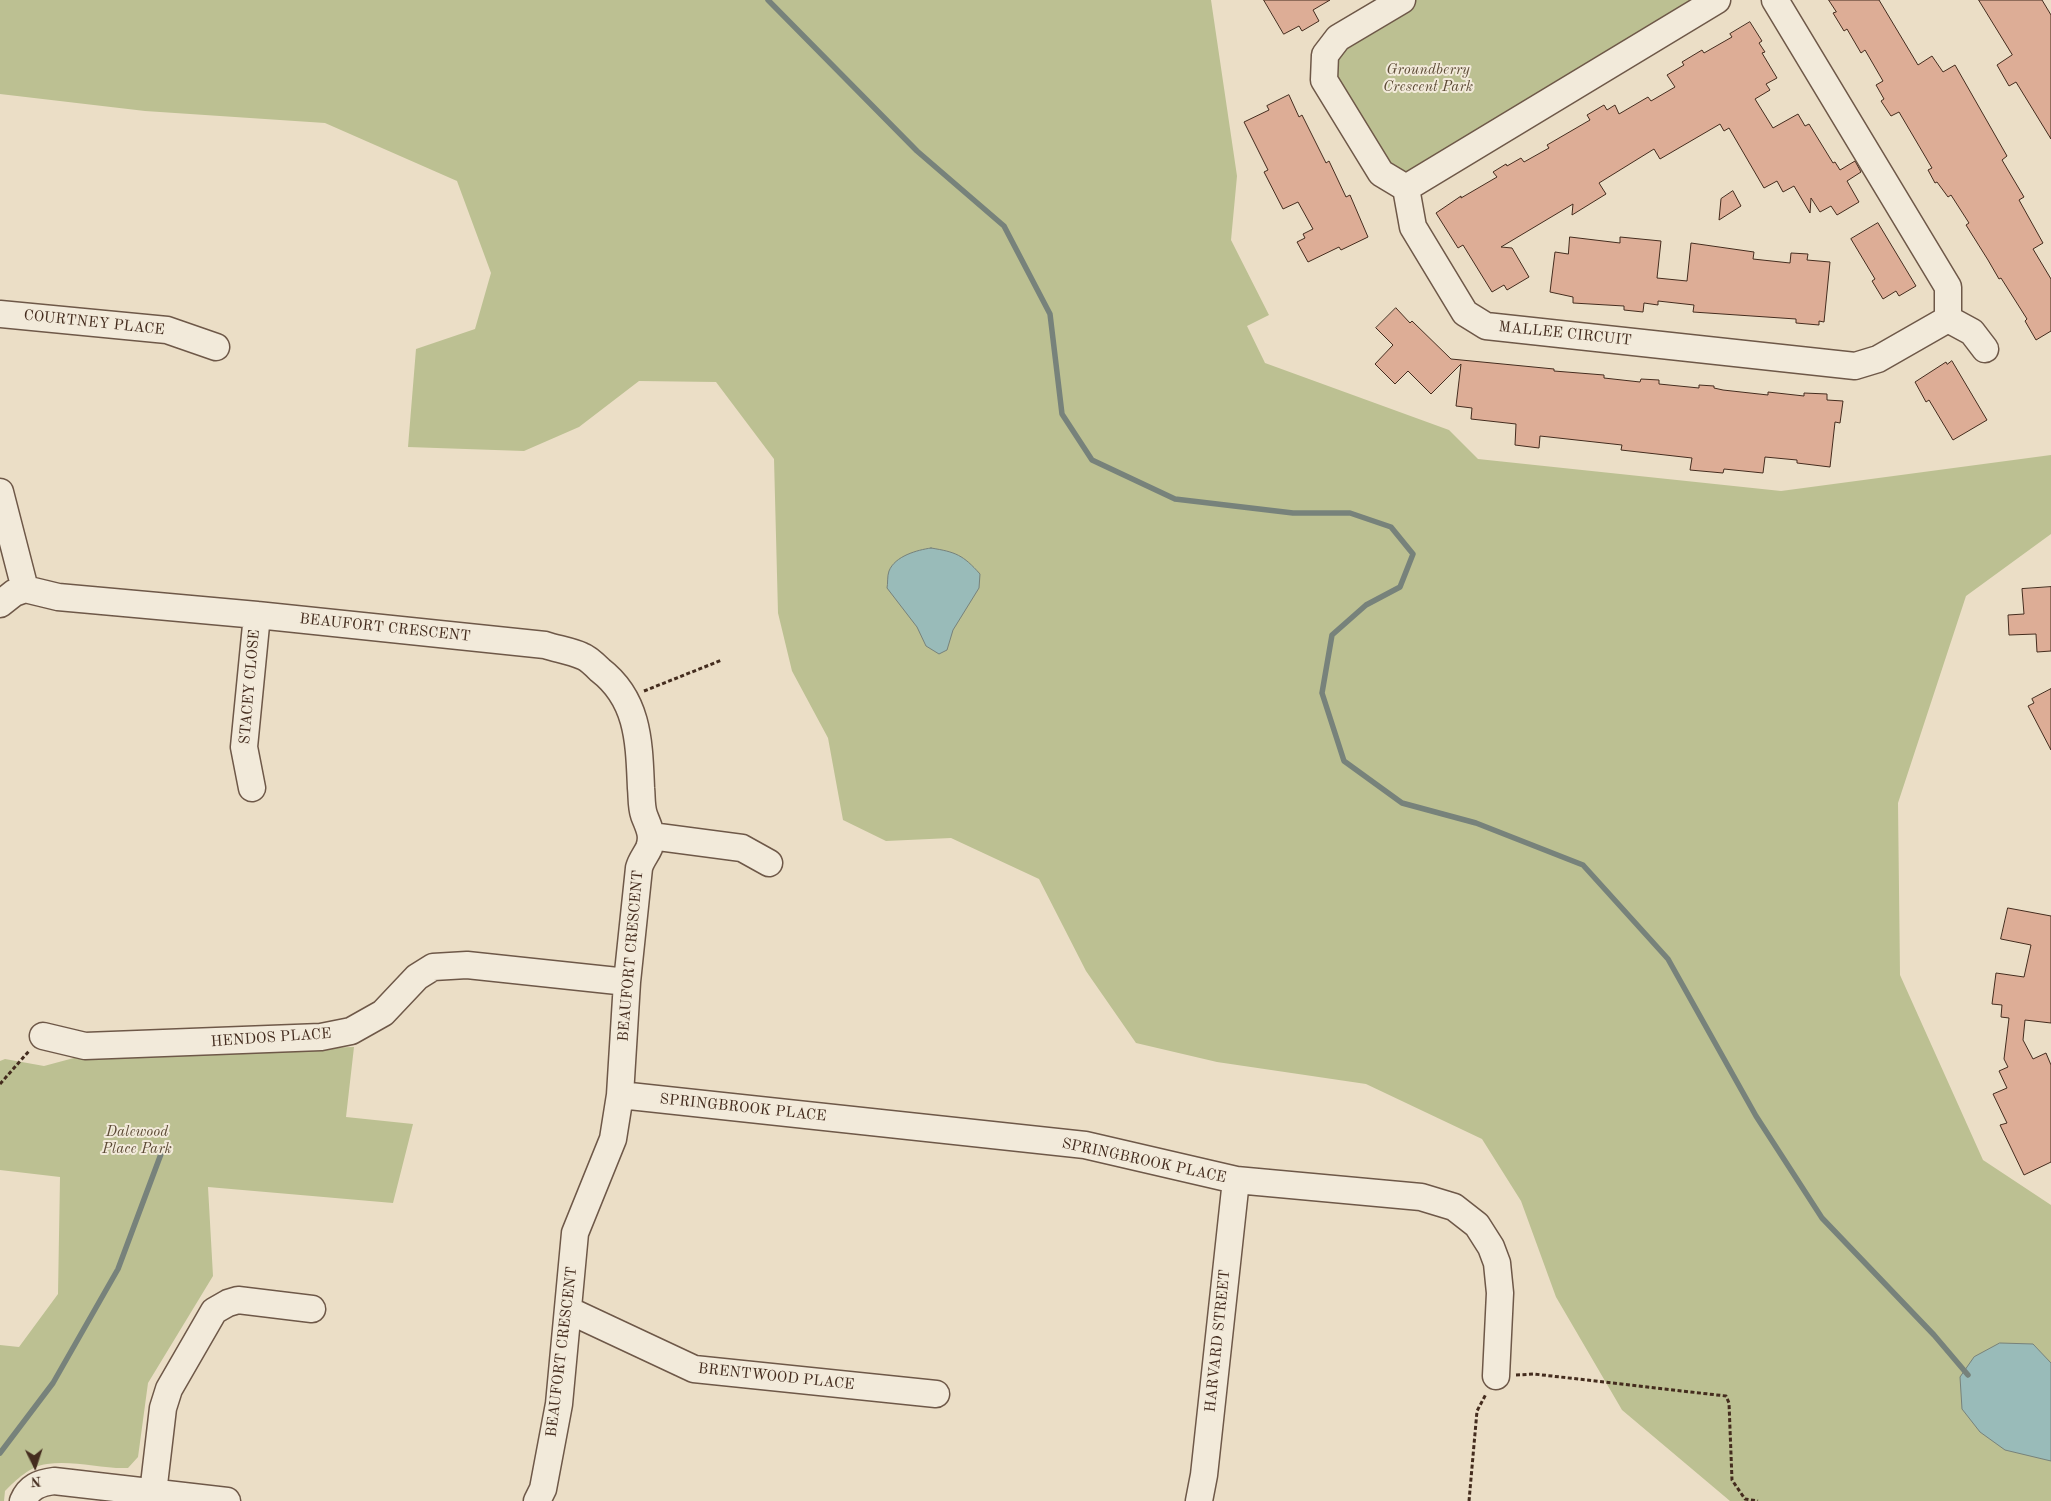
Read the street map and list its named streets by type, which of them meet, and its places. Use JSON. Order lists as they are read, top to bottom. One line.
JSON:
{"streets":{"street":["COURTNEY PLACE","MALLEE CIRCUIT","BEAUFORT CRESCENT","STACEY CLOSE","HENDOS PLACE","SPRINGBROOK PLACE","HARVARD STREET","BRENTWOOD PLACE"]},"crossings":[["BEAUFORT CRESCENT","STACEY CLOSE"],["BEAUFORT CRESCENT","HENDOS PLACE"],["BEAUFORT CRESCENT","SPRINGBROOK PLACE"],["BEAUFORT CRESCENT","BRENTWOOD PLACE"],["SPRINGBROOK PLACE","HARVARD STREET"]],"parks":["Groundberry Crescent Park","Dalewood Place Park"],"north":"bottom"}
